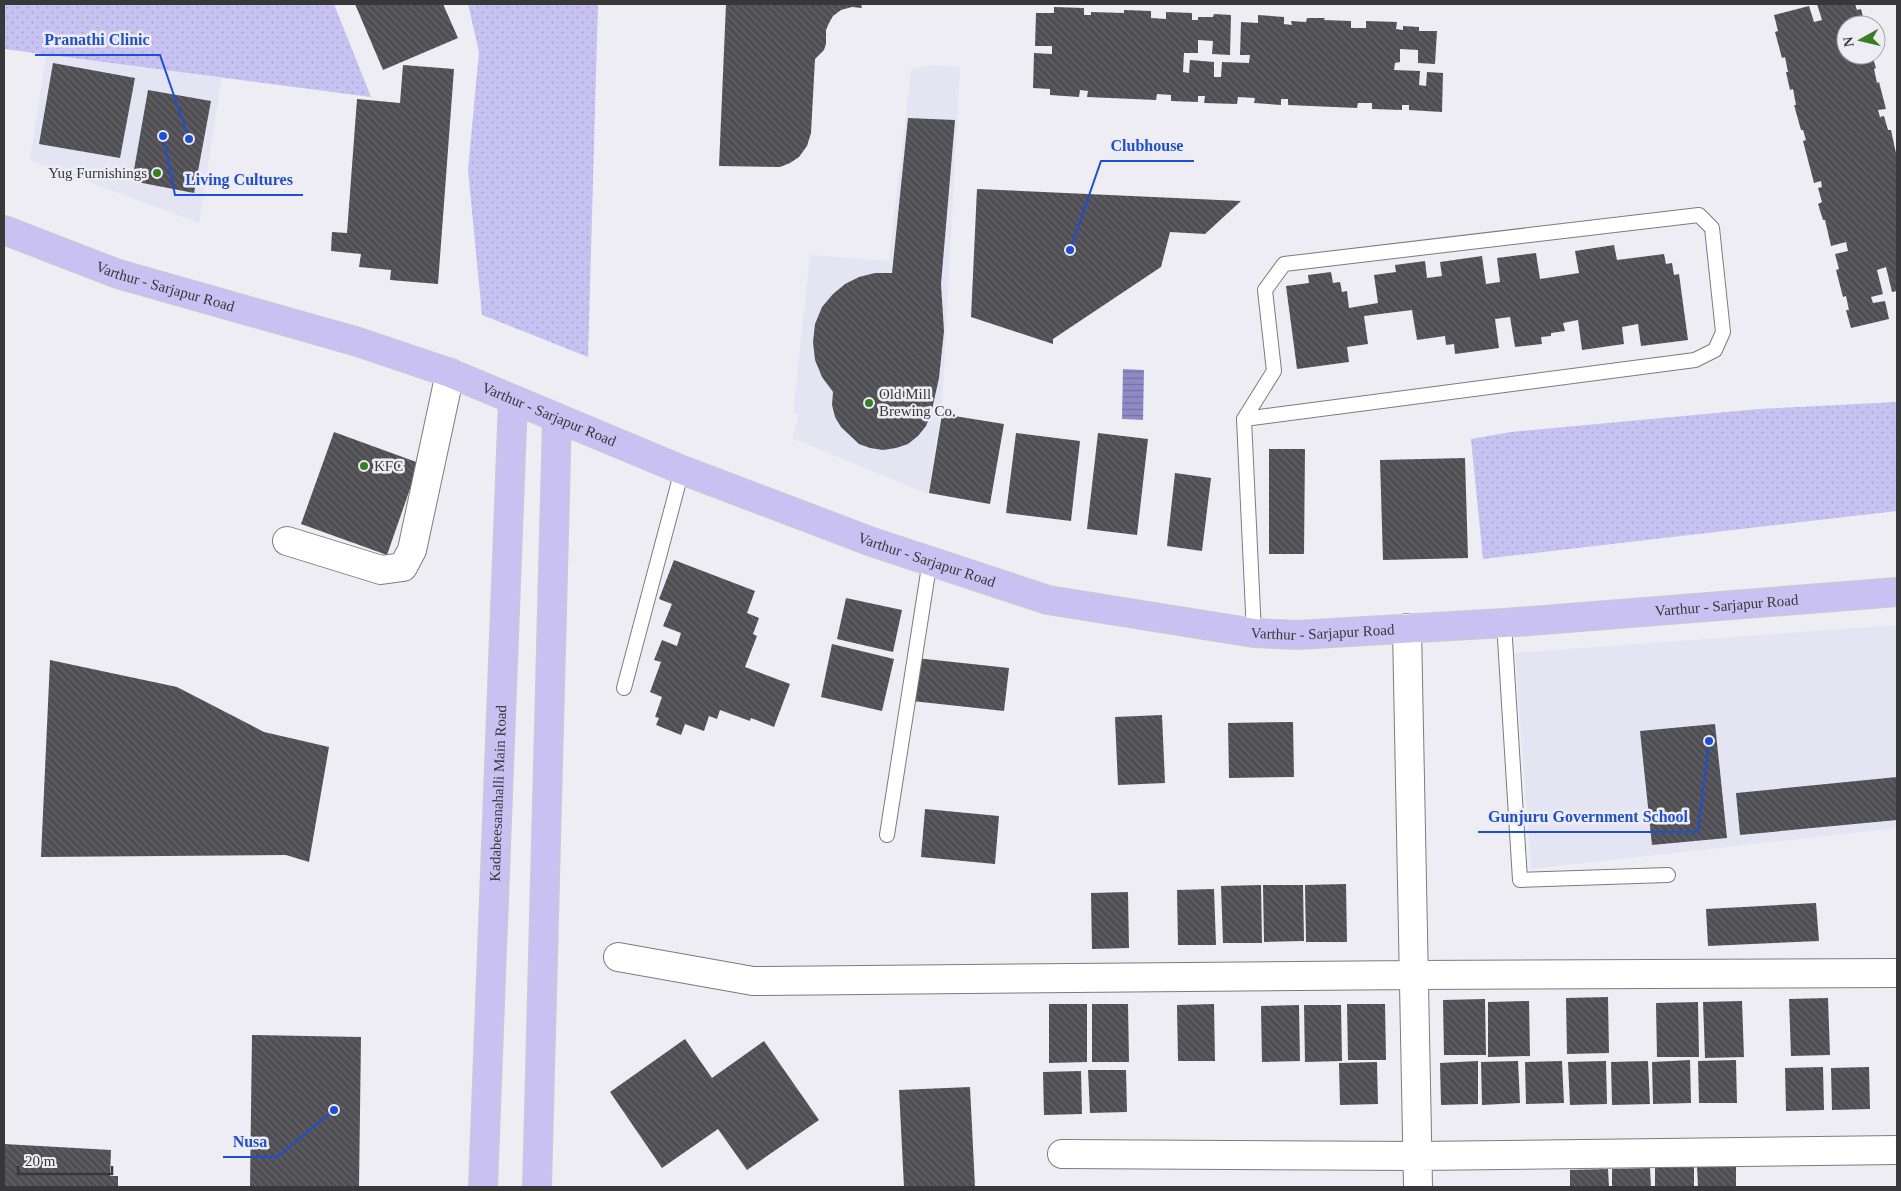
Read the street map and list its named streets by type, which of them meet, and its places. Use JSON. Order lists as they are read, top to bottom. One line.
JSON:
{"streets":{"main road":["Varthur - Sarjapur Road","Kadabeesanahalli Main Road"]},"crossings":[["Varthur - Sarjapur Road","Kadabeesanahalli Main Road"]],"places":["Living Cultures","Pranathi Clinic","Yug Furnishings","Clubhouse","Old Mill Brewing Co.","KFC","Gunjuru Government School","Nusa"],"scale_bar":"20 m","north":"left"}
